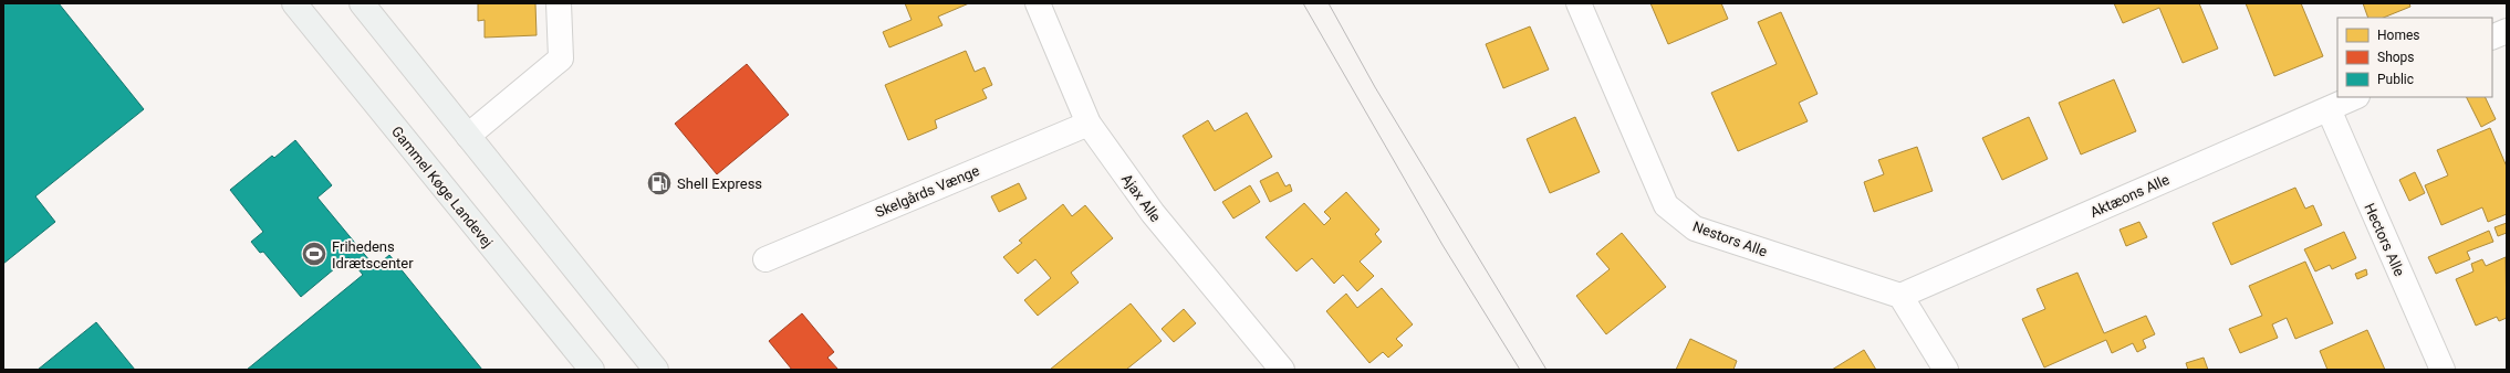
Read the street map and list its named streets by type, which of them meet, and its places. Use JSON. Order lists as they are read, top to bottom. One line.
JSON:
{"streets":{"main road":["Gammel Køge Landevej"],"street":["Skelgårds Vænge","Aktæons Alle","Ajax Alle","Nestors Alle","Hectors Alle"]},"crossings":[["Skelgårds Vænge","Ajax Alle"],["Aktæons Alle","Nestors Alle"],["Aktæons Alle","Hectors Alle"]],"places":{"fuel station":["Shell Express"],"sports":["Frihedens Idrætscenter"]},"legend":["Homes","Shops","Public"]}
